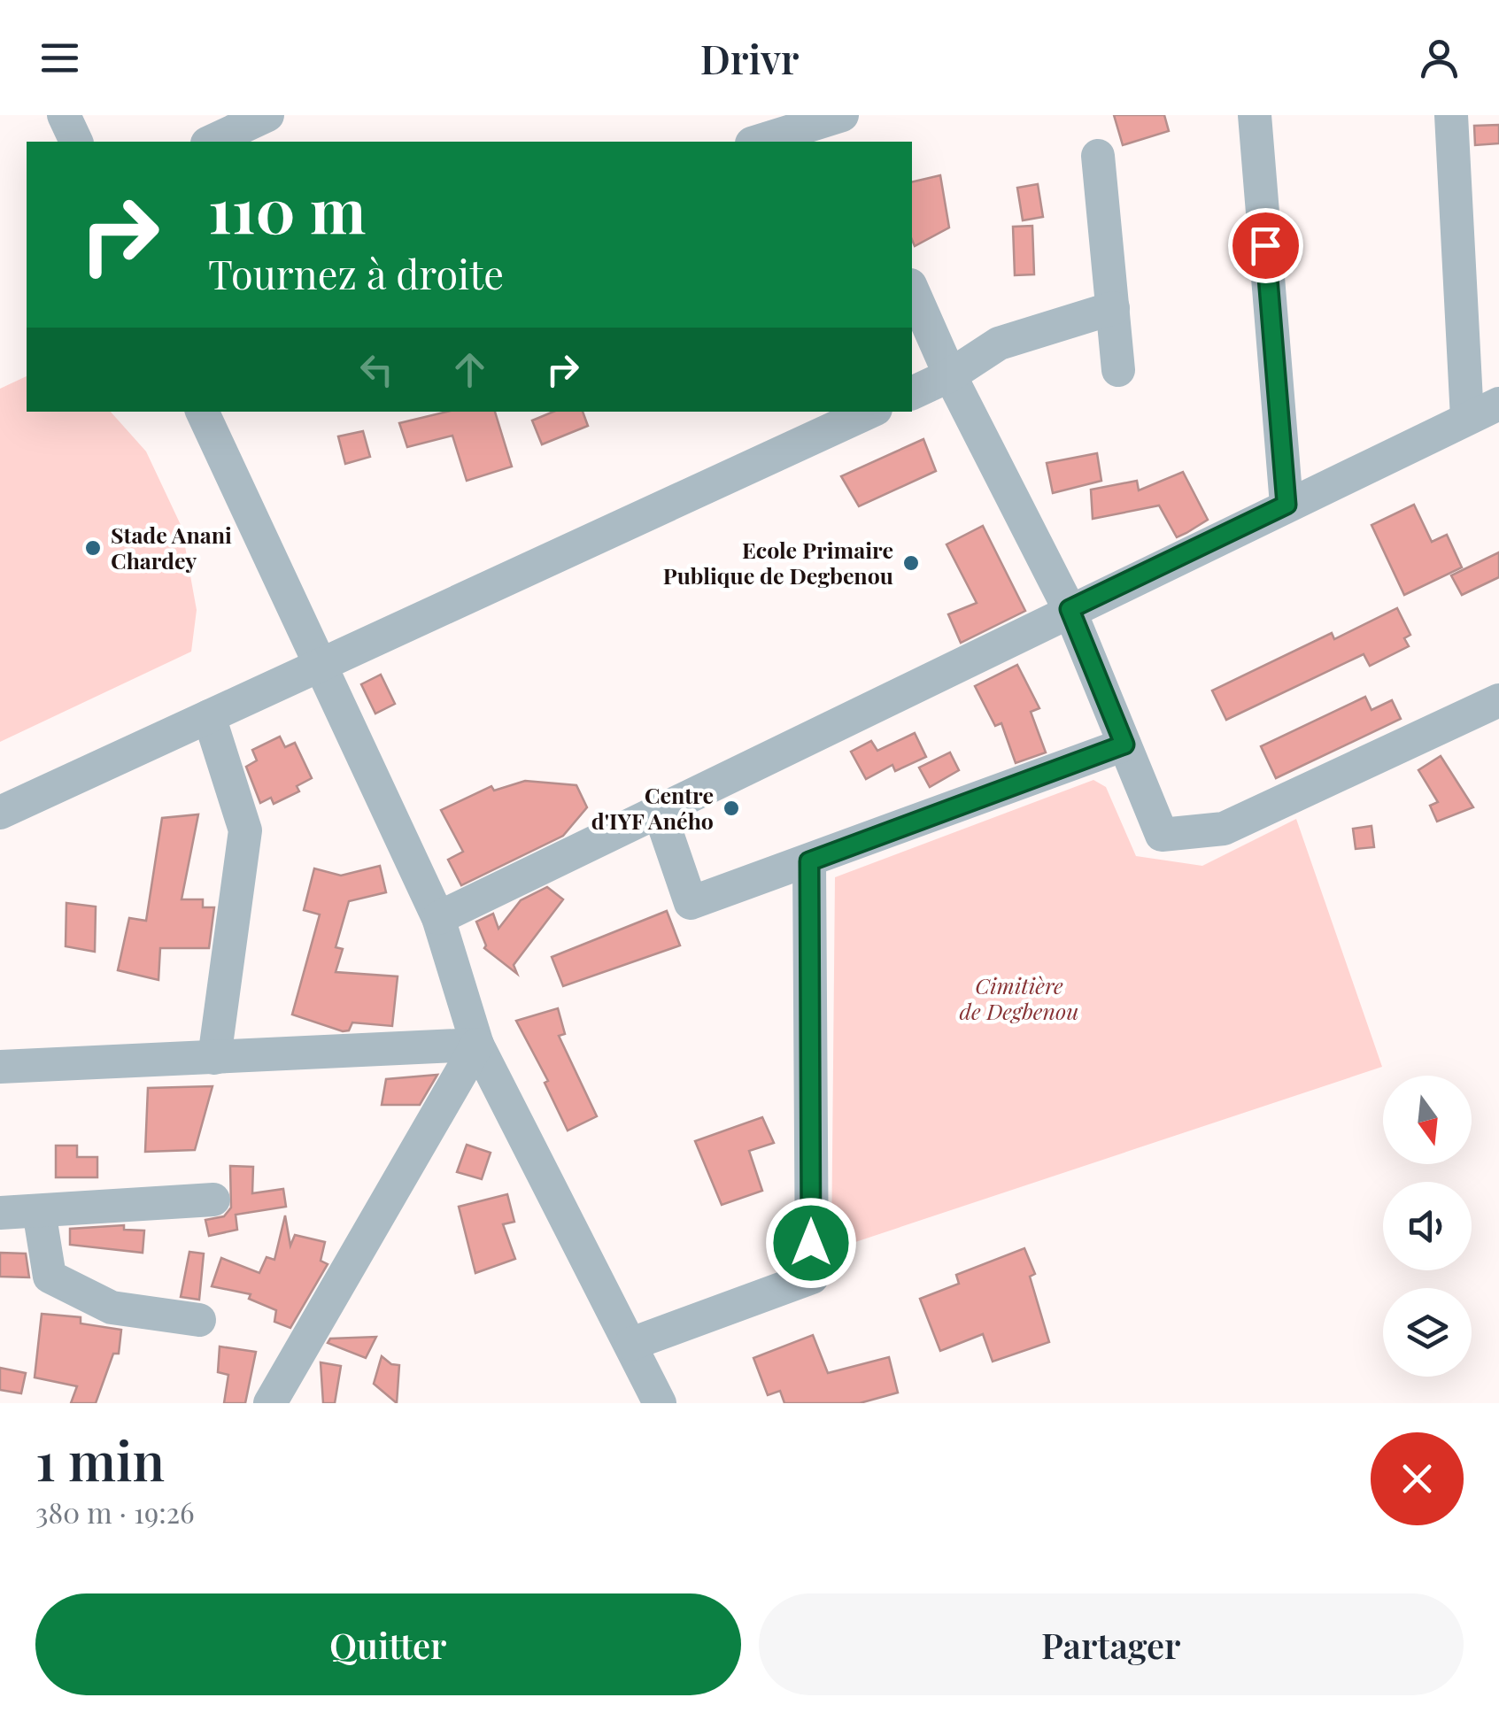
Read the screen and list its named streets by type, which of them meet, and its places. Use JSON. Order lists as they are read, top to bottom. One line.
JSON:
{"parks":["Cimitière de Degbenou"],"places":["Stade Anani Chardey","Ecole Primaire Publique de Degbenou","Centre d'IYF Aného"],"north":"bottom","page":{"header":"Drivr","turn":["110 m","Tournez à droite"],"heading":["1 min","380 m · 19:26"],"buttons":["Quitter","Partager"]}}
